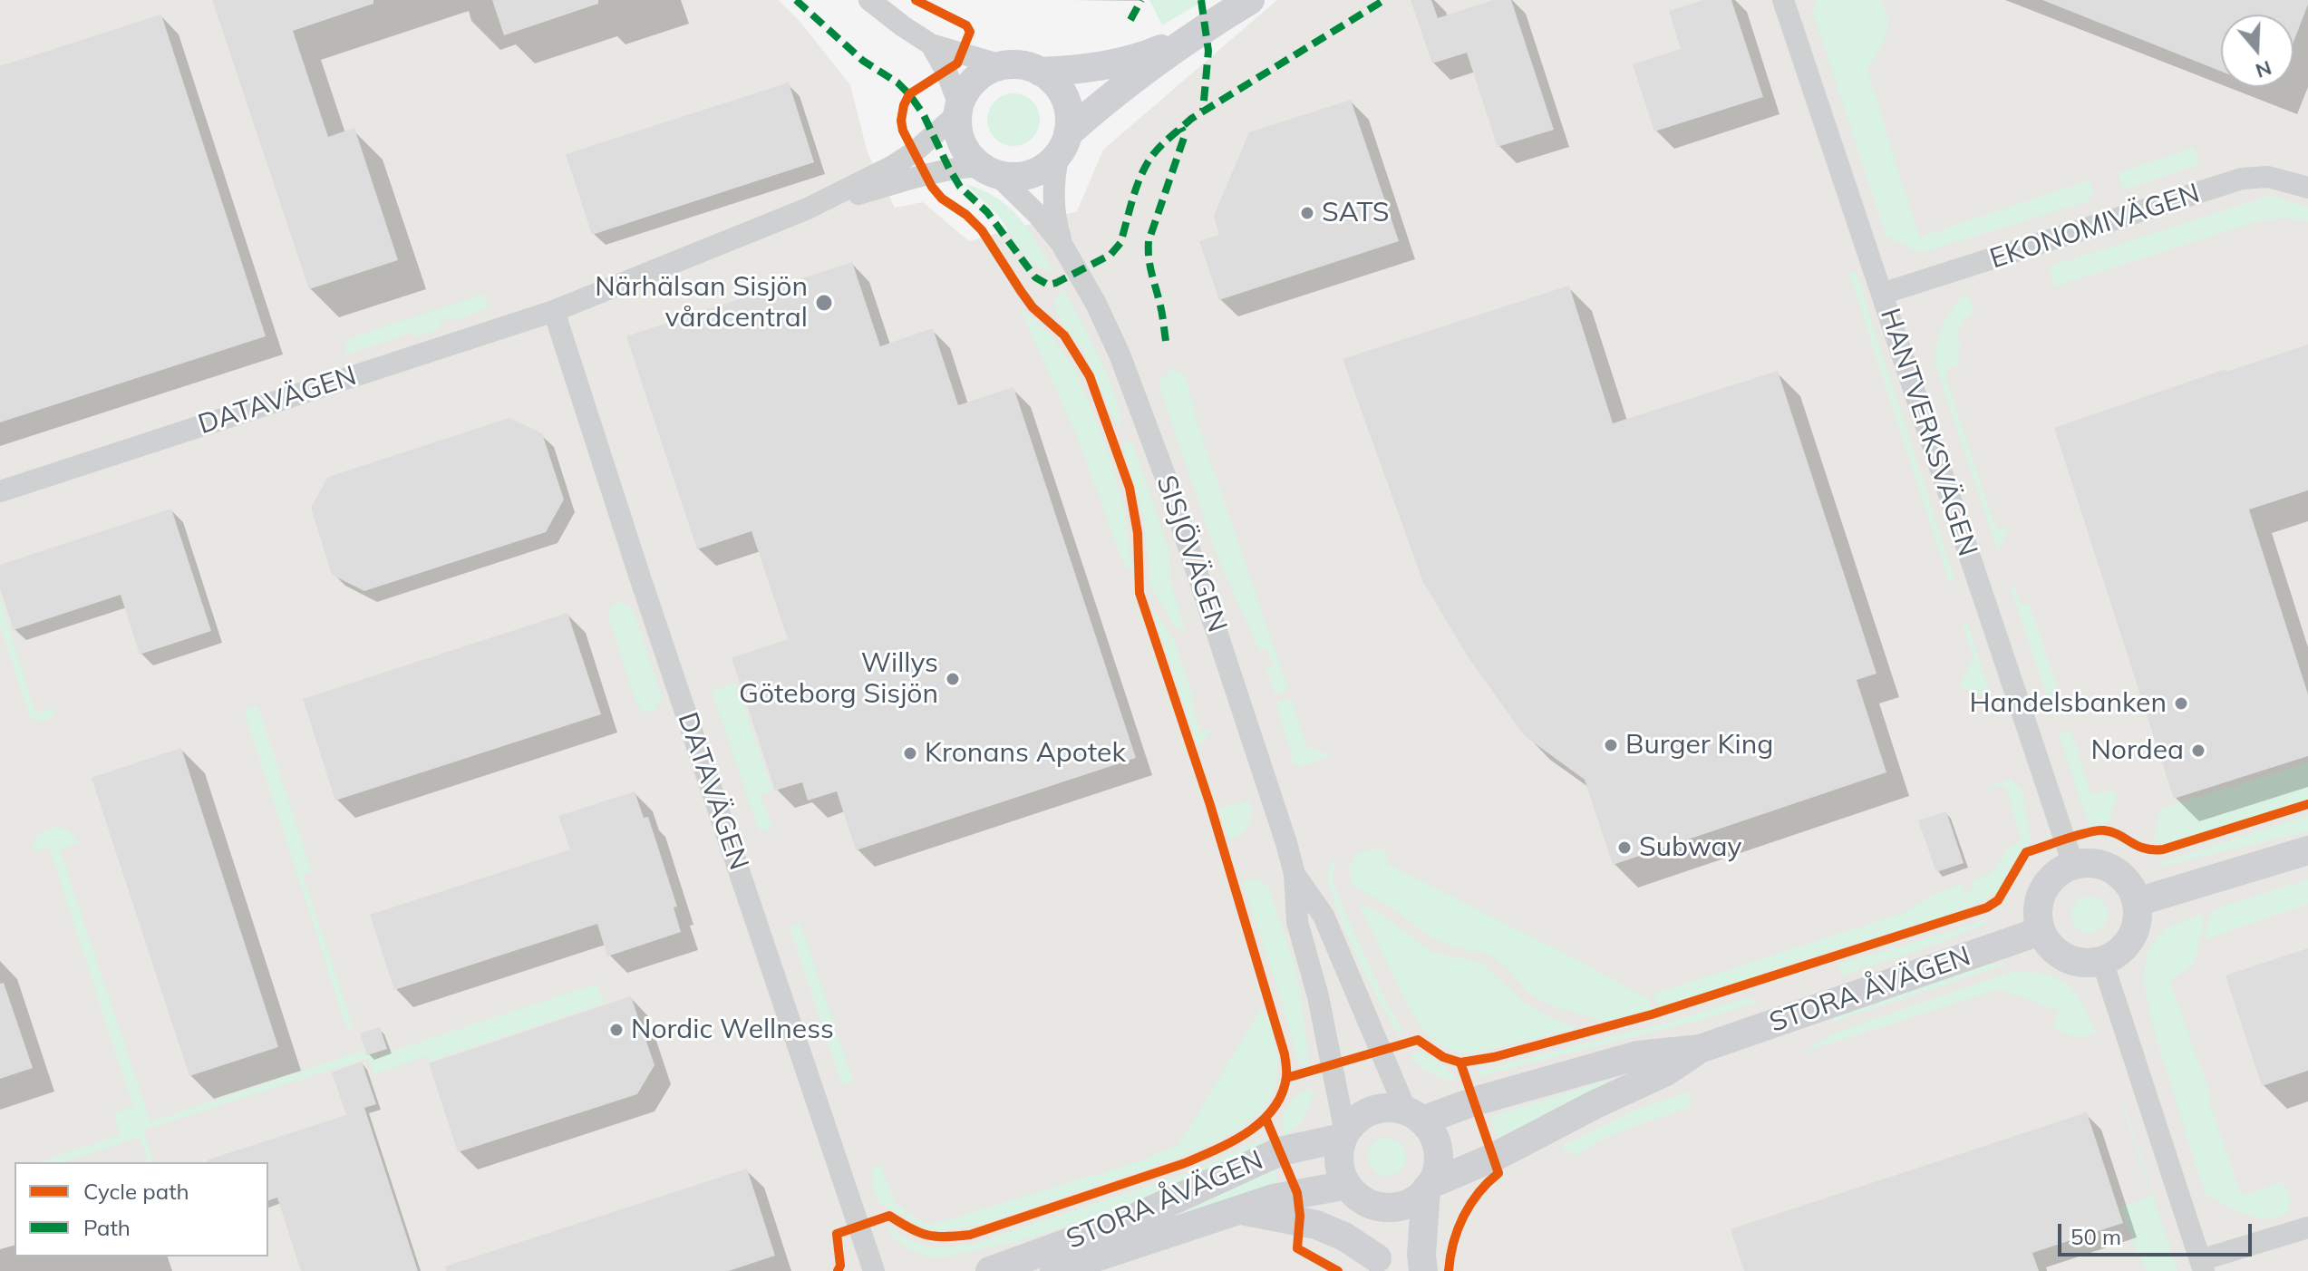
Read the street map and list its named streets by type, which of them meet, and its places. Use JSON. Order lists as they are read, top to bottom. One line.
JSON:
{"streets":{"street":["EKONOMIVÄGEN","DATAVÄGEN","HANTVERKSVÄGEN","SISJÖVÄGEN","STORA ÅVÄGEN"]},"crossings":[["EKONOMIVÄGEN","HANTVERKSVÄGEN"],["DATAVÄGEN","SISJÖVÄGEN"],["HANTVERKSVÄGEN","STORA ÅVÄGEN"],["SISJÖVÄGEN","STORA ÅVÄGEN"]],"places":["SATS","Närhälsan Sisjön vårdcentral","Willys Göteborg Sisjön","Handelsbanken","Burger King","Nordea","Kronans Apotek","Subway","Nordic Wellness"],"legend":["Cycle path","Path"],"scale_bar":"50 m","north":"bottom"}
